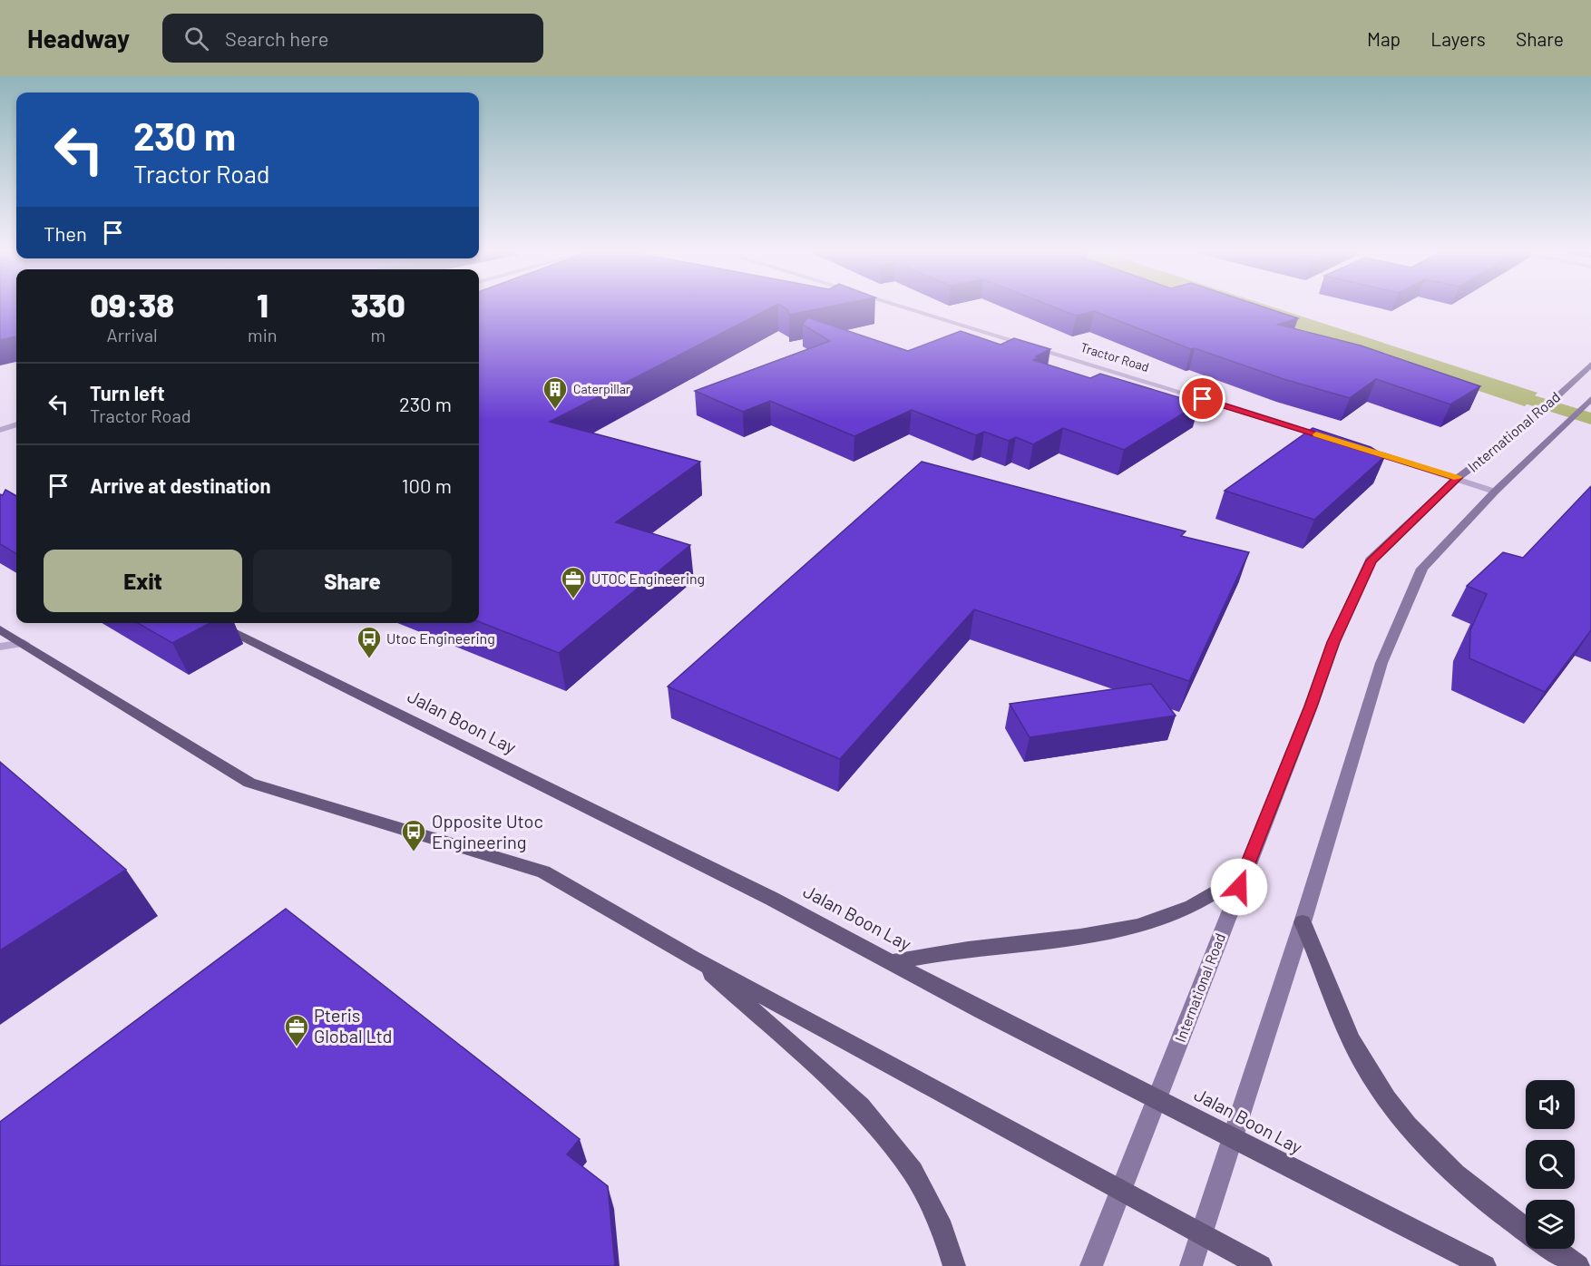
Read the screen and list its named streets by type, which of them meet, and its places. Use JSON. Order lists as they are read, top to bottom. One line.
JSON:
{"streets":{"main road":["International Road","Jalan Boon Lay"],"street":["Tractor Road"]},"crossings":[["International Road","Jalan Boon Lay"]],"places":{"building":["Caterpillar"],"office":["UTOC Engineering","Pteris Global Ltd"],"bus stop":["Utoc Engineering","Opposite Utoc Engineering"]},"page":{"header":"Headway","search":"Search here","nav":["Map","Layers","Share"],"turn":["230 m","Tractor Road"],"then":"Then","eta":["09:38","Arrival","1","min","330","m"],"list":[{"name":"Turn left","note":"Tractor Road","value":"230 m"},{"name":"Arrive at destination","value":"100 m"}],"buttons":["Exit","Share"]}}
